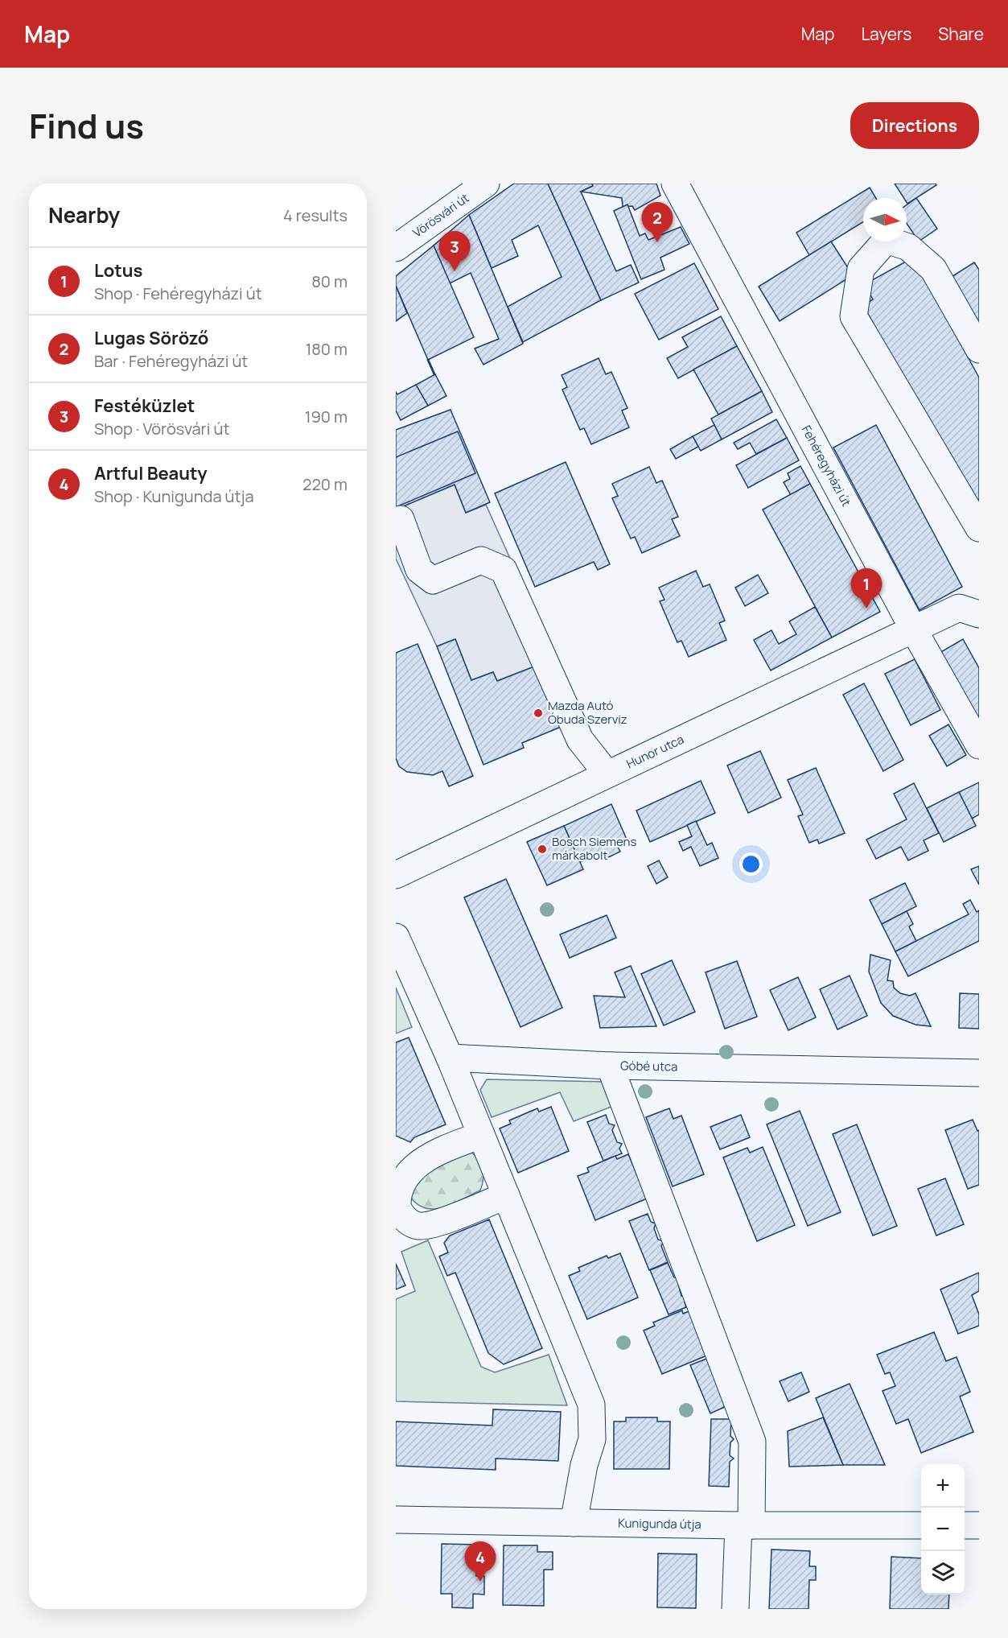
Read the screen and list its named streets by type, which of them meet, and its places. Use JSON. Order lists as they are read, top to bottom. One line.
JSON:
{"streets":{"street":["Vörösvári út","Fehéregyházi út","Hunor utca","Góbé utca","Kunigunda útja"]},"crossings":[["Fehéregyházi út","Hunor utca"]],"places":["Mazda Autó Óbuda Szerviz","Bosch Siemens márkabolt"],"north":"right","page":{"header":"Map","nav":["Map","Layers","Share"],"title":"Find us","buttons":"Directions","heading":["Nearby","4 results"],"pins":["2","3","1","4"],"list":[{"mark":"1","name":"Lotus","note":"Shop · Fehéregyházi út","value":"80 m"},{"mark":"2","name":"Lugas Söröző","note":"Bar · Fehéregyházi út","value":"180 m"},{"mark":"3","name":"Festéküzlet","note":"Shop · Vörösvári út","value":"190 m"},{"mark":"4","name":"Artful Beauty","note":"Shop · Kunigunda útja","value":"220 m"}],"map_buttons":["+","−"]}}
